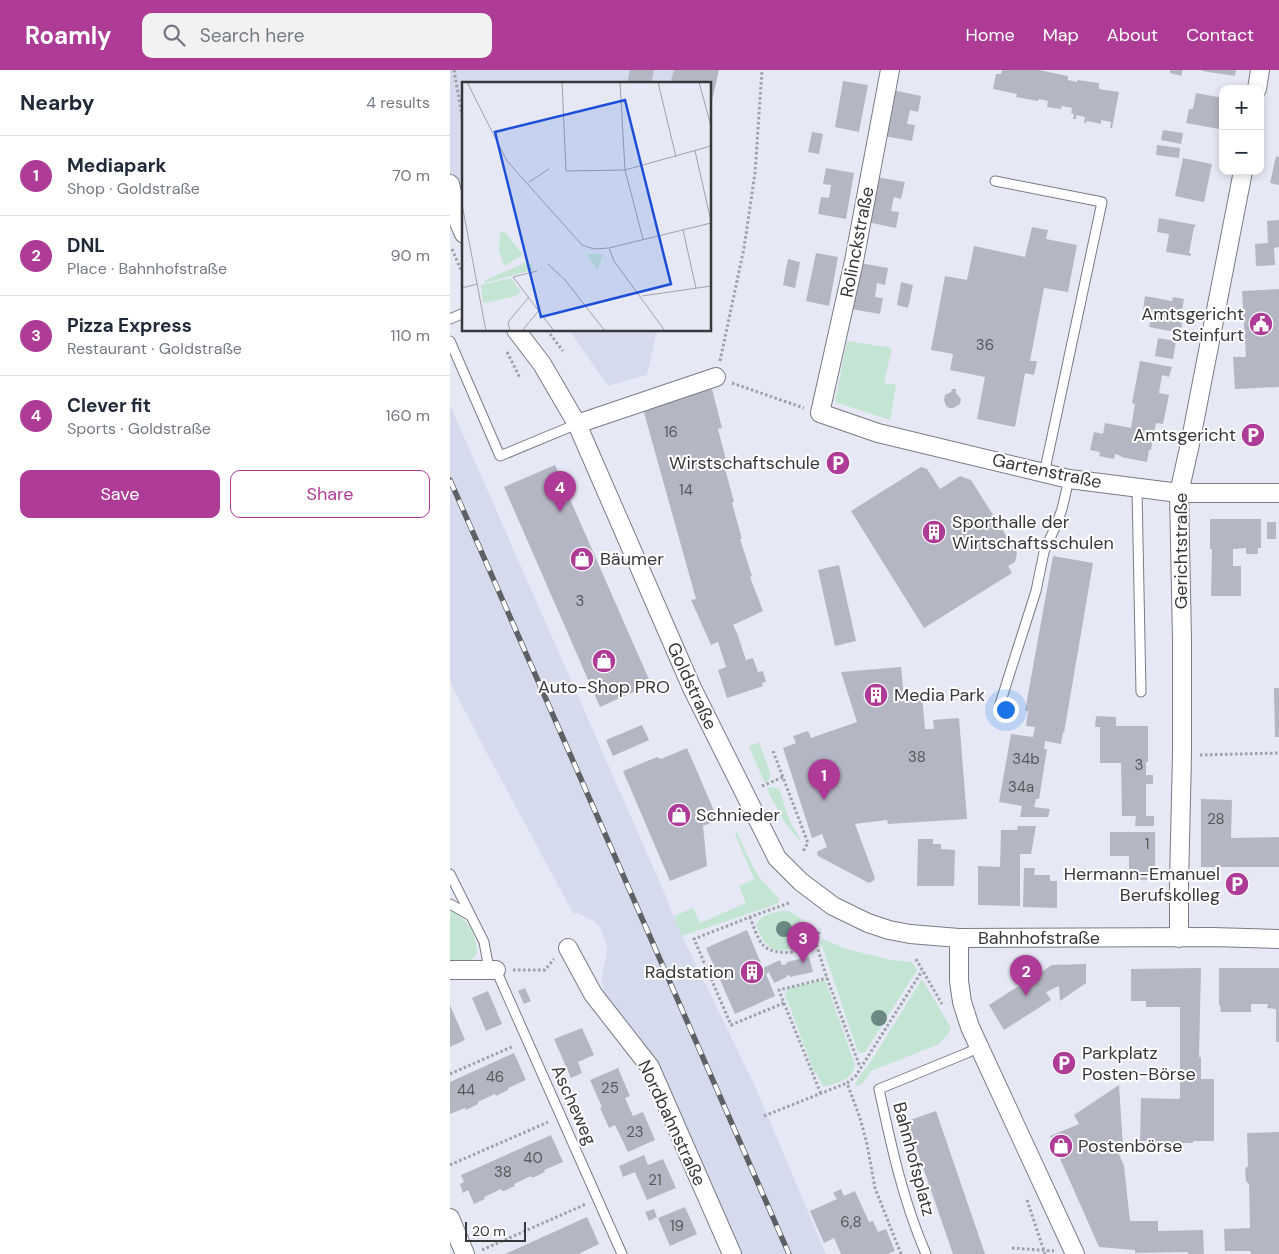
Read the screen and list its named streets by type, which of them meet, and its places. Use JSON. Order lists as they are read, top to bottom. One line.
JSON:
{"streets":{"street":["Rolinckstraße","Gartenstraße","Gerichtstraße","Goldstraße","Bahnhofstraße","Nordbahnstraße"],"lane":["Ascheweg","Bahnhofsplatz"]},"crossings":[["Rolinckstraße","Gartenstraße"],["Gartenstraße","Gerichtstraße"],["Gerichtstraße","Bahnhofstraße"],["Goldstraße","Bahnhofstraße"],["Bahnhofstraße","Bahnhofsplatz"]],"places":{"public building":["Amtsgericht Steinfurt"],"parking":["Amtsgericht","Wirstschaftschule","Hermann-Emanuel Berufskolleg","Parkplatz Posten-Börse"],"building":["Sporthalle der Wirtschaftsschulen","Media Park","Radstation"],"shop":["Bäumer","Auto-Shop PRO","Schnieder","Postenbörse"]},"house_numbers":["36","16","14","3","38","34b","3","34a","28","1","46","25","44","23","40","38","21","6,8","19"],"scale_bar":"20 m","page":{"header":"Roamly","search":"Search here","nav":["Home","Map","About","Contact"],"heading":["Nearby","4 results"],"map_buttons":["+","−"],"list":[{"mark":"1","name":"Mediapark","note":"Shop · Goldstraße","value":"70 m"},{"mark":"2","name":"DNL","note":"Place · Bahnhofstraße","value":"90 m"},{"mark":"3","name":"Pizza Express","note":"Restaurant · Goldstraße","value":"110 m"},{"mark":"4","name":"Clever fit","note":"Sports · Goldstraße","value":"160 m"}],"buttons":["Save","Share"],"pins":["4","1","3","2"],"scale":"20 m"}}
